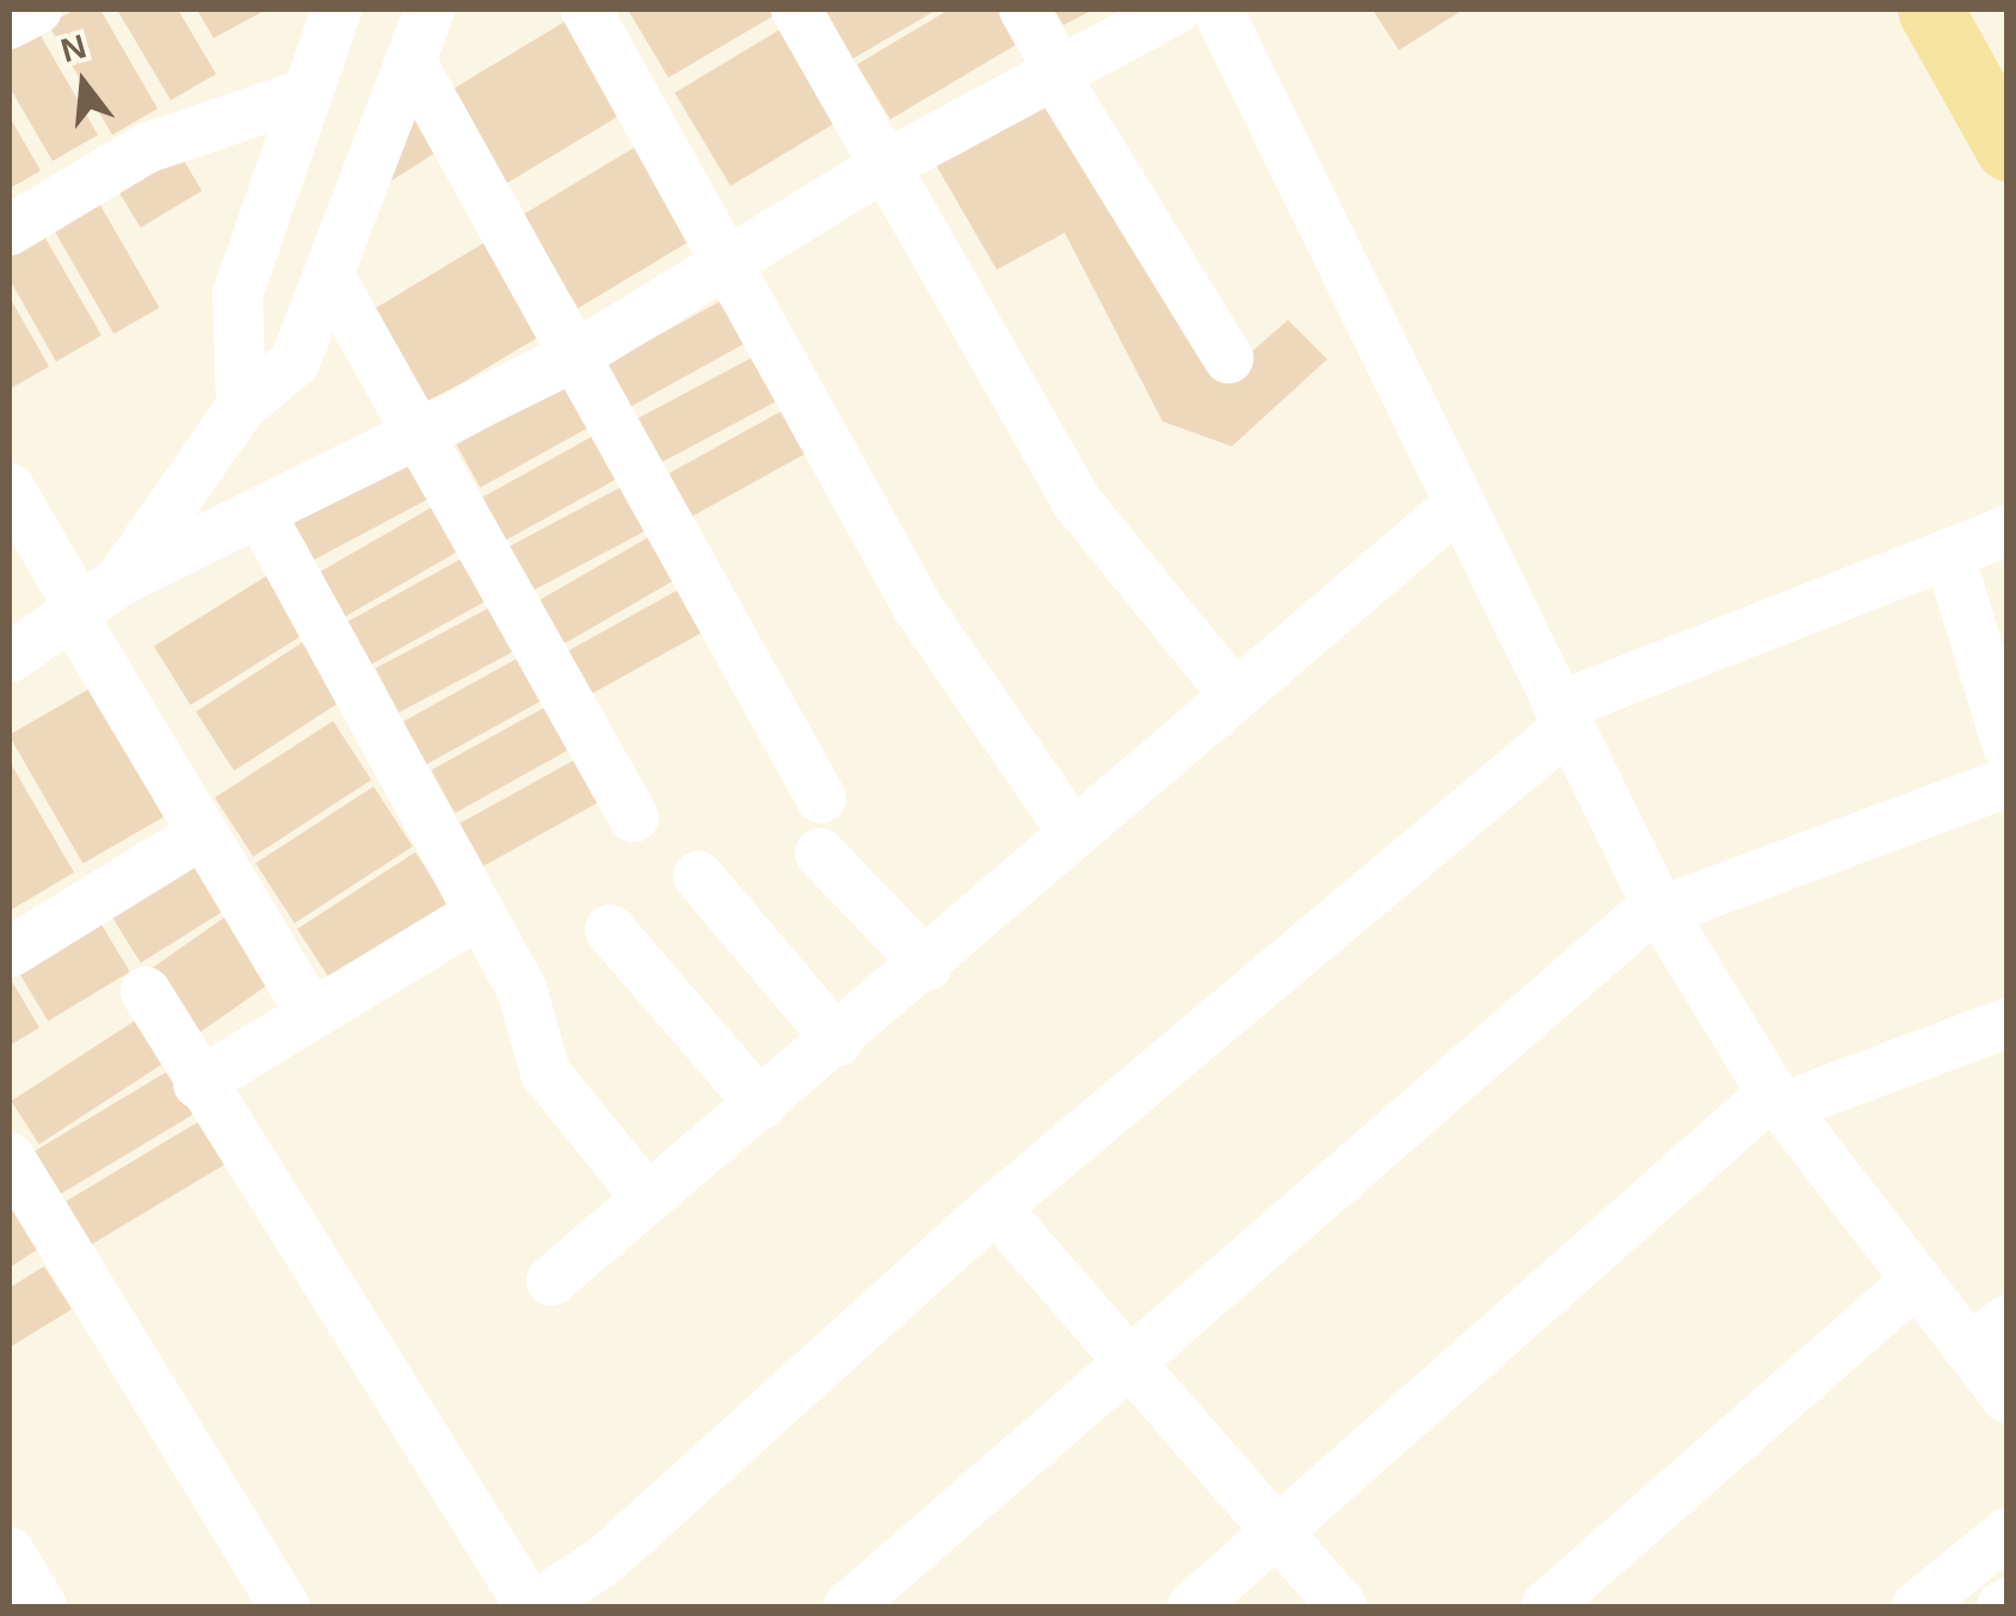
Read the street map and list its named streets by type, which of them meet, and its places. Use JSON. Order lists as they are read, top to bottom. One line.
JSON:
{"north":"top"}
